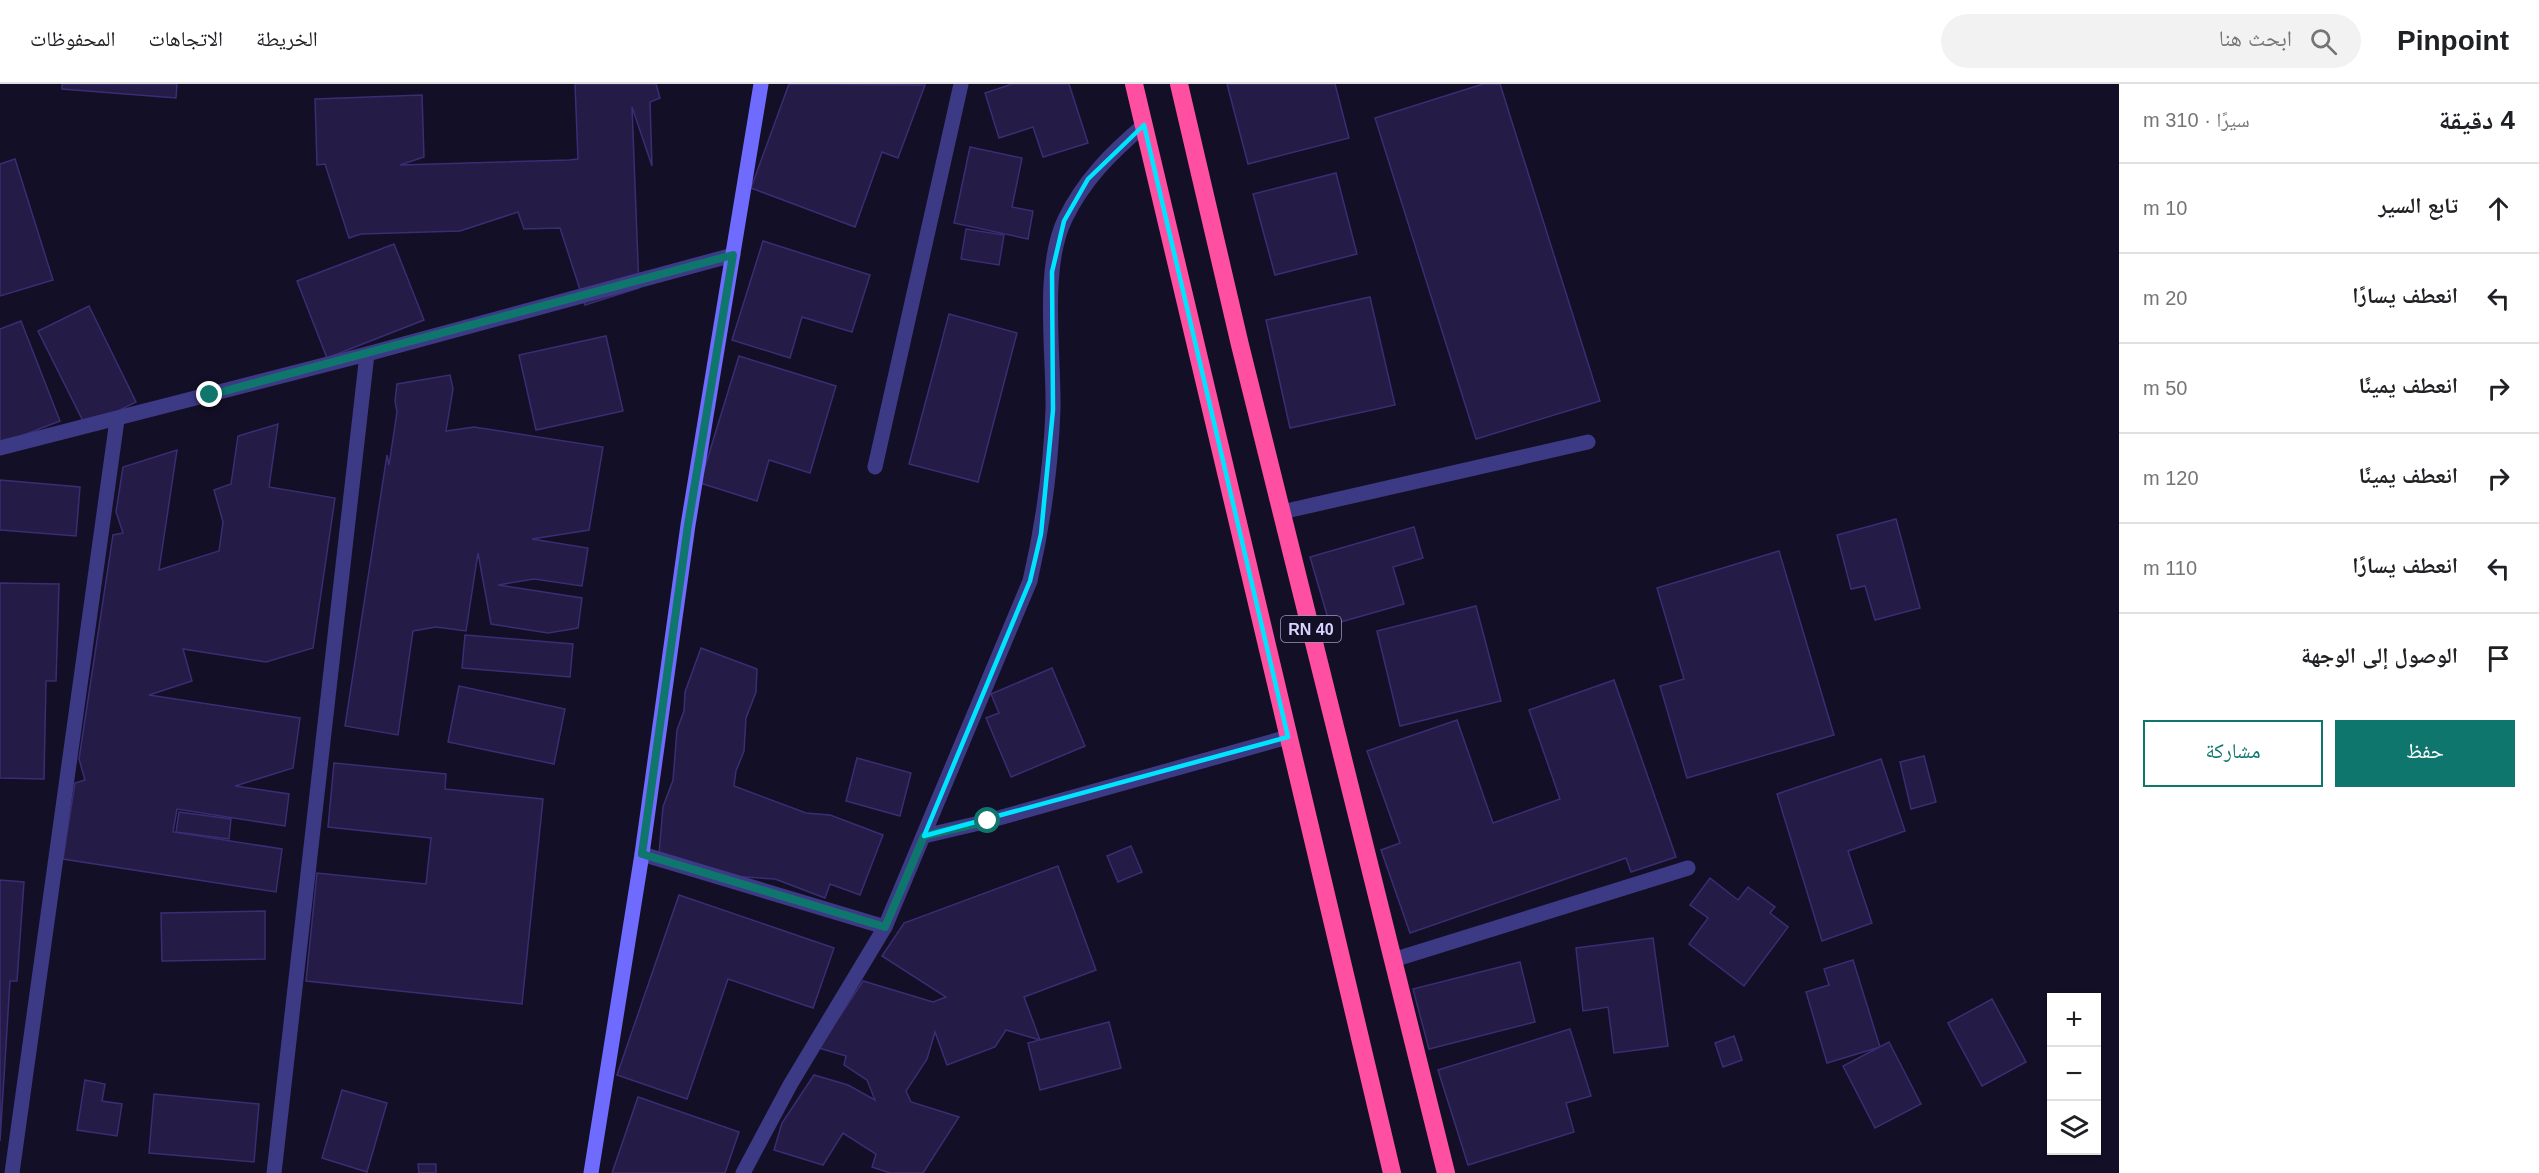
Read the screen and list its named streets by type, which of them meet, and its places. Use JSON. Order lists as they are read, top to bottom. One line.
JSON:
{"streets":{"highway":["RN 40"]},"page":{"header":"Pinpoint","search":"ابحث هنا","nav":["الخريطة","الاتجاهات","المحفوظات"],"heading":["4 دقيقة","سيرًا · 310 m"],"list":[["تابع السير","10 m"],["انعطف يسارًا","20 m"],["انعطف يمينًا","50 m"],["انعطف يمينًا","120 m"],["انعطف يسارًا","110 m"],"الوصول إلى الوجهة"],"buttons":["حفظ","مشاركة"],"map_buttons":["+","−"]}}
